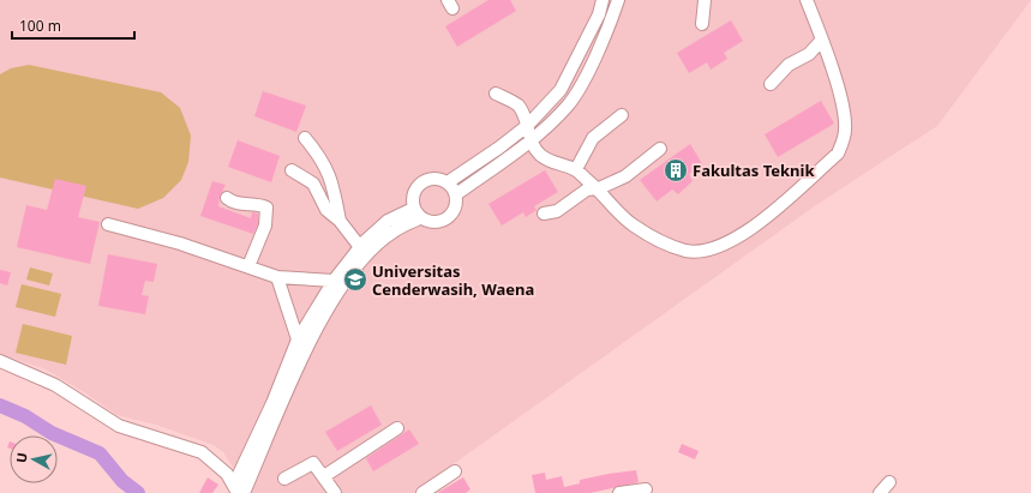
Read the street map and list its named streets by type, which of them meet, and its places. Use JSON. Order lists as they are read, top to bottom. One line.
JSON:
{"places":{"building":["Fakultas Teknik"],"school or university":["Universitas Cenderwasih, Waena"]},"scale_bar":"100 m","north":"left"}
